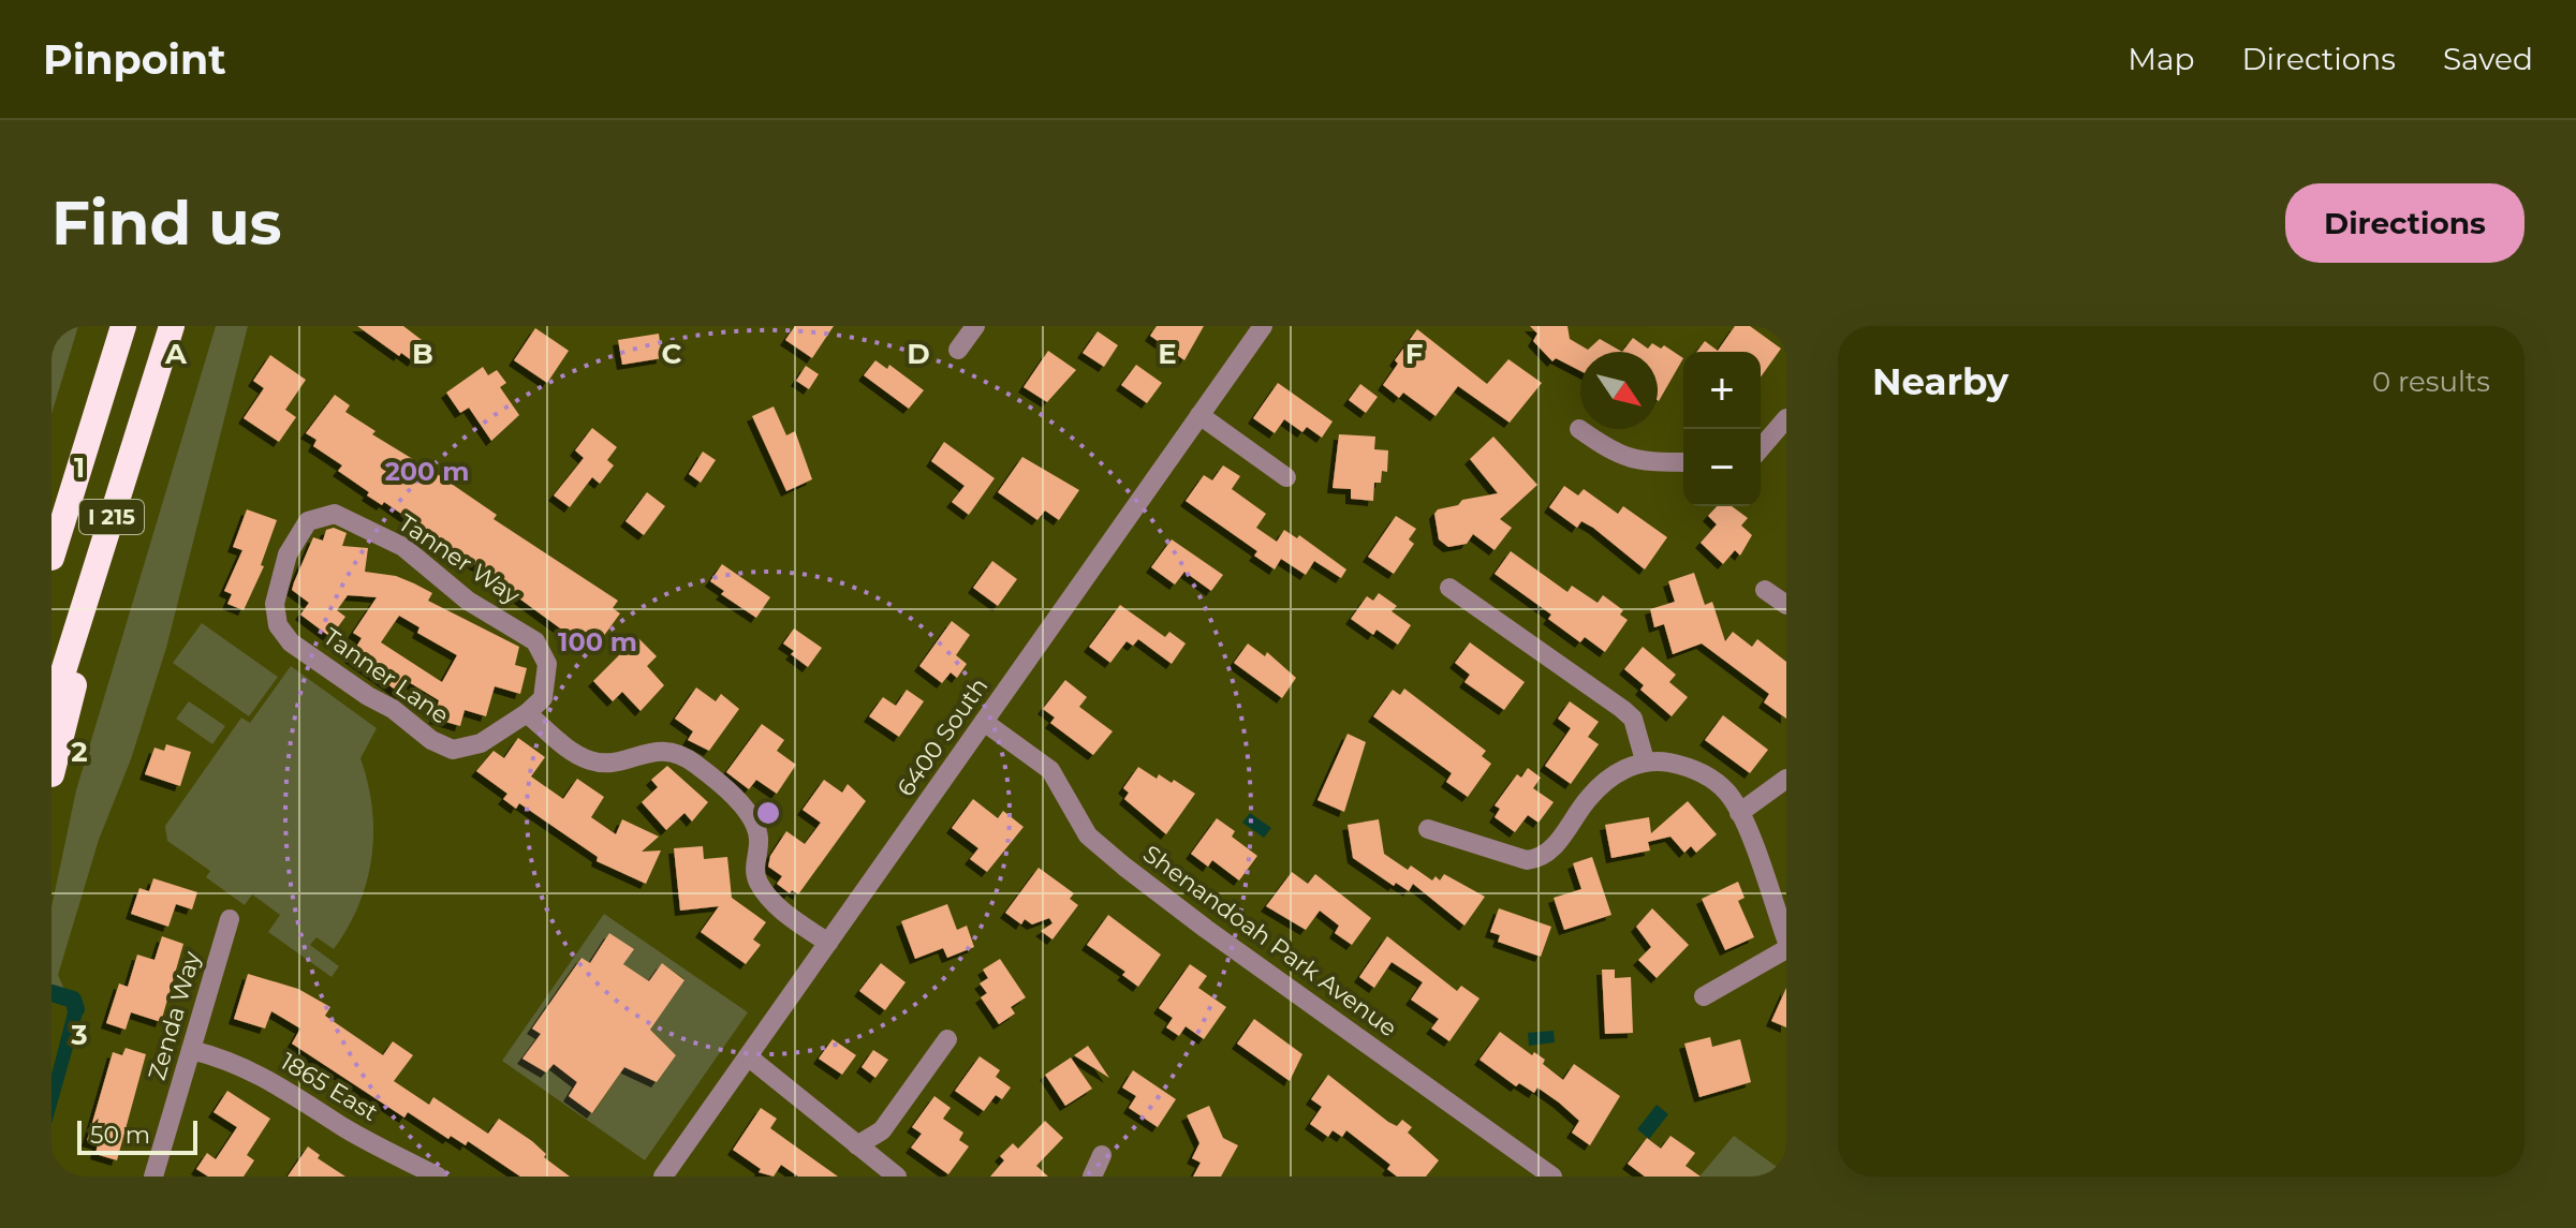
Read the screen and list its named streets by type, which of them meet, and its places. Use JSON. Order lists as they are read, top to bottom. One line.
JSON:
{"streets":{"highway":["I 215"],"street":["Tanner Way","Tanner Lane","6400 South","Shenandoah Park Avenue","Zenda Way","1865 East"]},"crossings":[["Tanner Way","Tanner Lane"],["6400 South","Shenandoah Park Avenue"],["Zenda Way","1865 East"]],"scale_bar":"50 m","north":"bottom right","page":{"header":"Pinpoint","nav":["Map","Directions","Saved"],"buttons":"Directions","title":"Find us","heading":["Nearby","0 results"],"map_buttons":["+","−"],"scale":"50 m"},"grid":{"columns":["A","B","C","D","E","F"],"rows":["1","2","3"]},"rings":["200 m","100 m"]}
